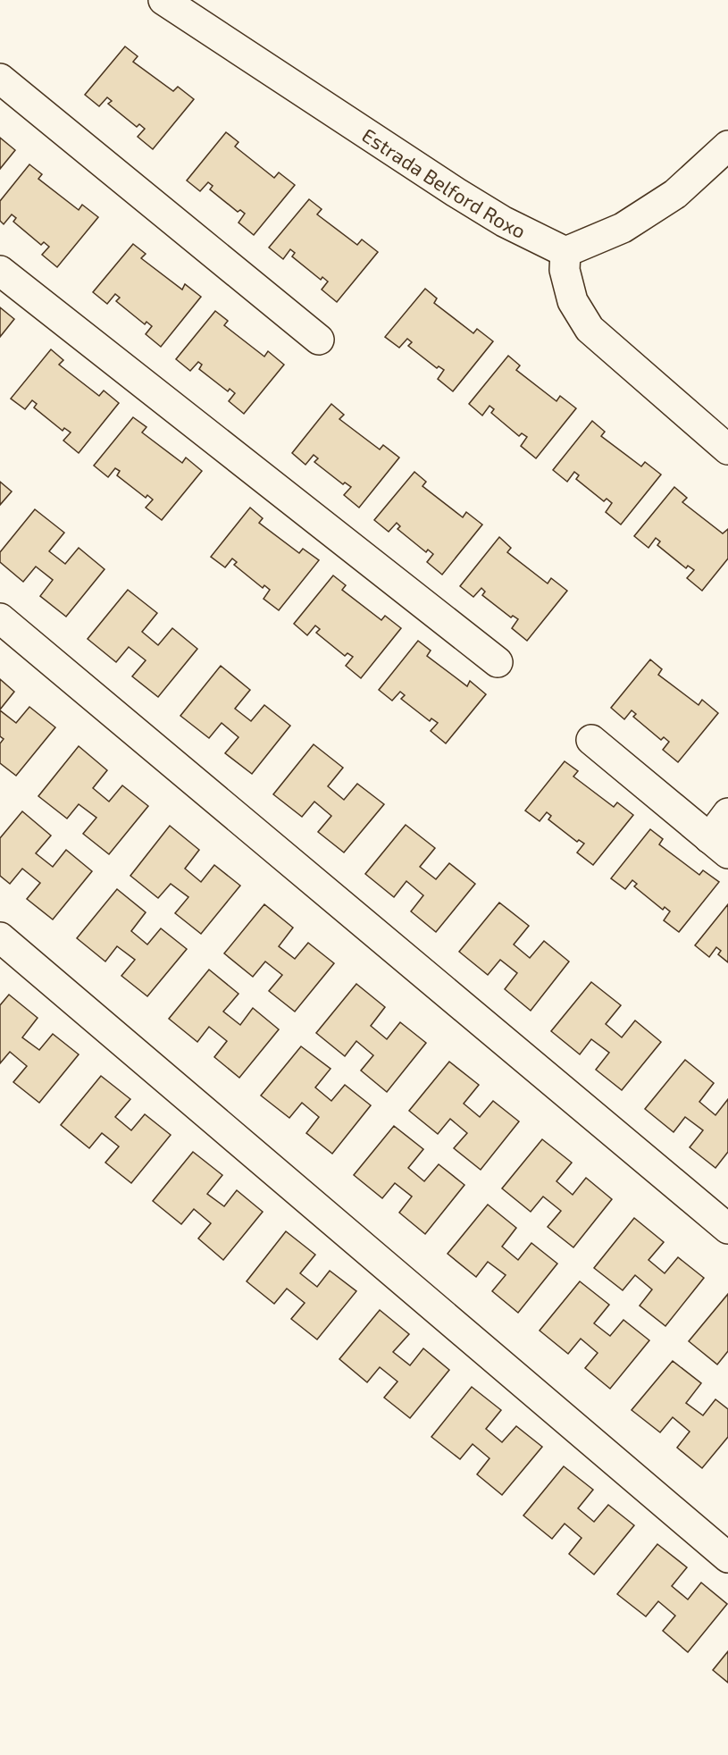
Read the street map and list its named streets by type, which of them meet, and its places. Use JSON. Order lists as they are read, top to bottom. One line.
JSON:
{"streets":{"street":["Estrada Belford Roxo"]}}
